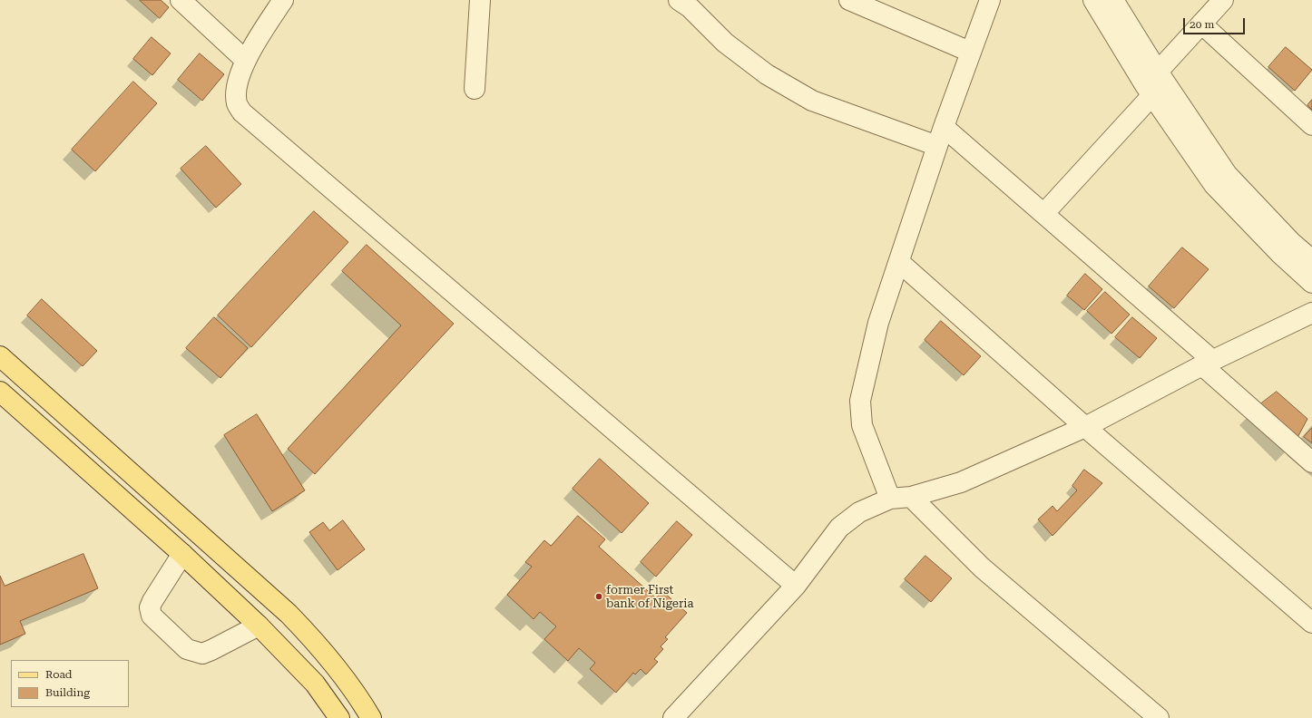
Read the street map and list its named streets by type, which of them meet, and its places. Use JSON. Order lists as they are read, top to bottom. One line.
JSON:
{"places":["former First bank of Nigeria"],"legend":["Road","Building"],"scale_bar":"20 m"}
